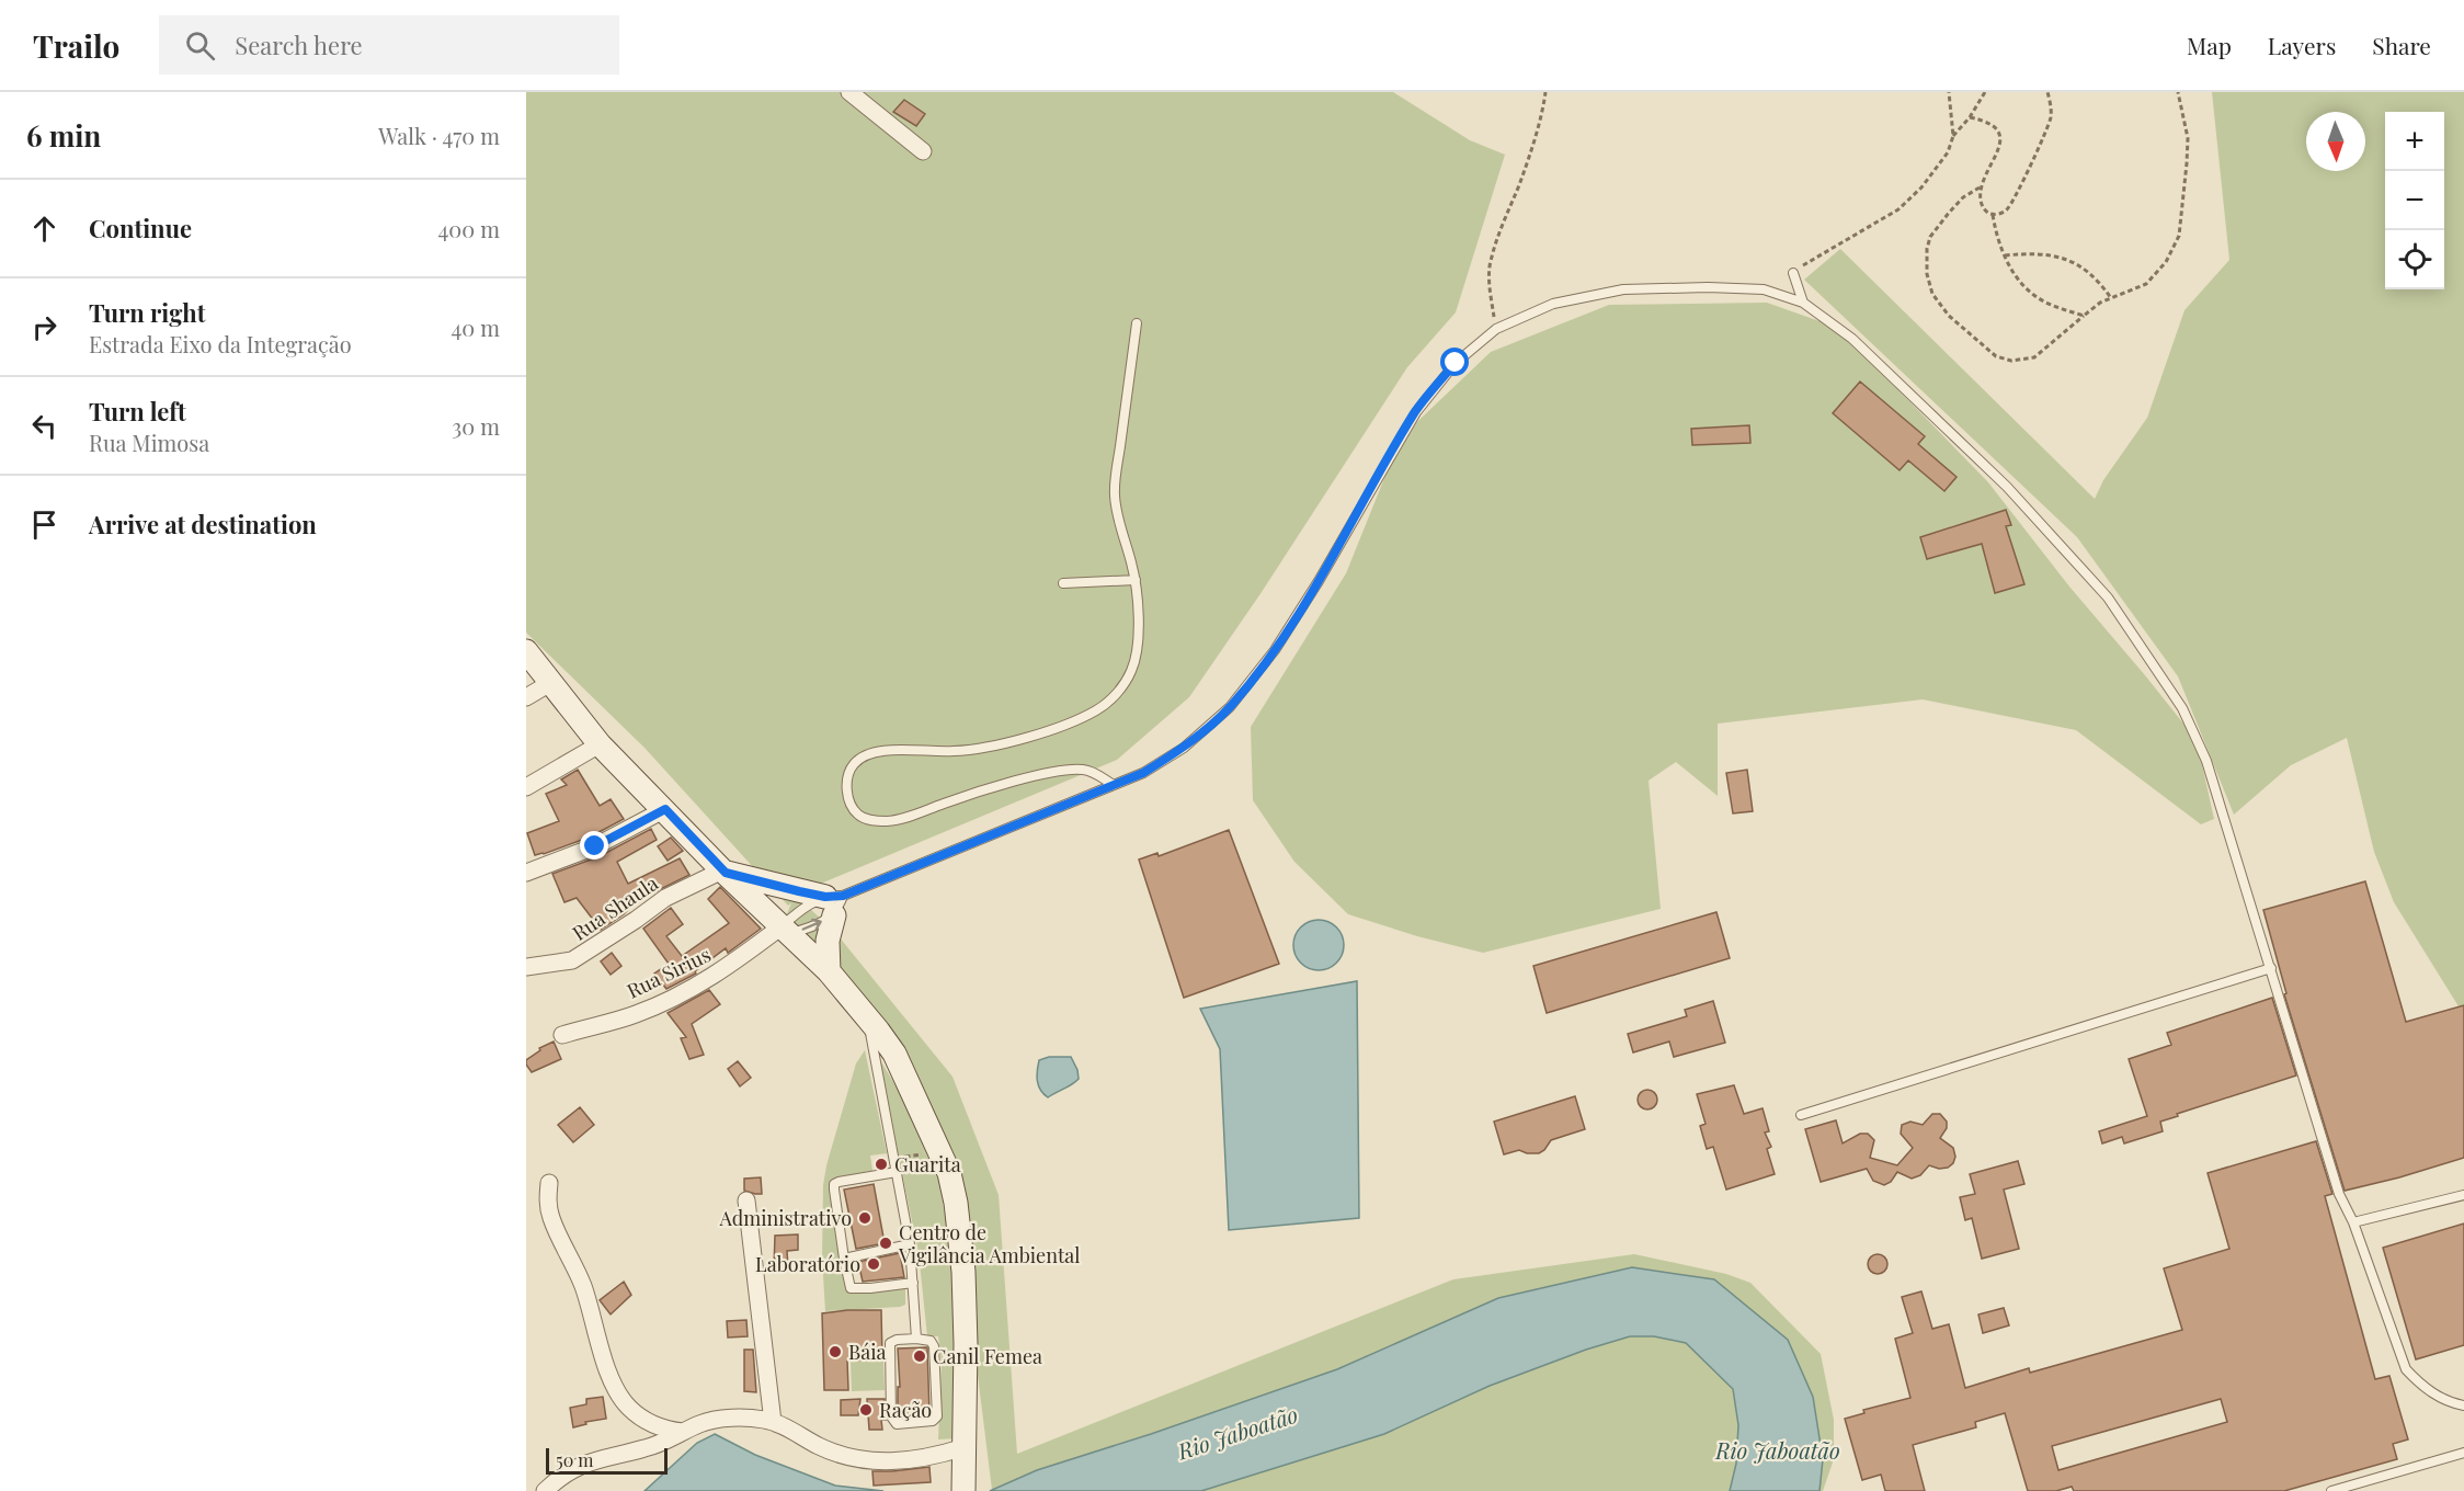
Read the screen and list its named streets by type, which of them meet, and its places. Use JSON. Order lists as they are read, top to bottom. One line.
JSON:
{"streets":{"street":["Rua Shaula","Rua Sirius"]},"water":["Rio Jaboatão"],"places":["Guarita","Administrativo","Centro de Vigilância Ambiental","Laboratório","Báia","Canil Femea","Ração"],"scale_bar":"50 m","north":"bottom","page":{"header":"Trailo","search":"Search here","nav":["Map","Layers","Share"],"heading":["6 min","Walk · 470 m"],"map_buttons":["+","−"],"list":[["Continue","400 m"],["Turn right","Estrada Eixo da Integração","40 m"],["Turn left","Rua Mimosa","30 m"],"Arrive at destination"],"scale":"50 m"}}
